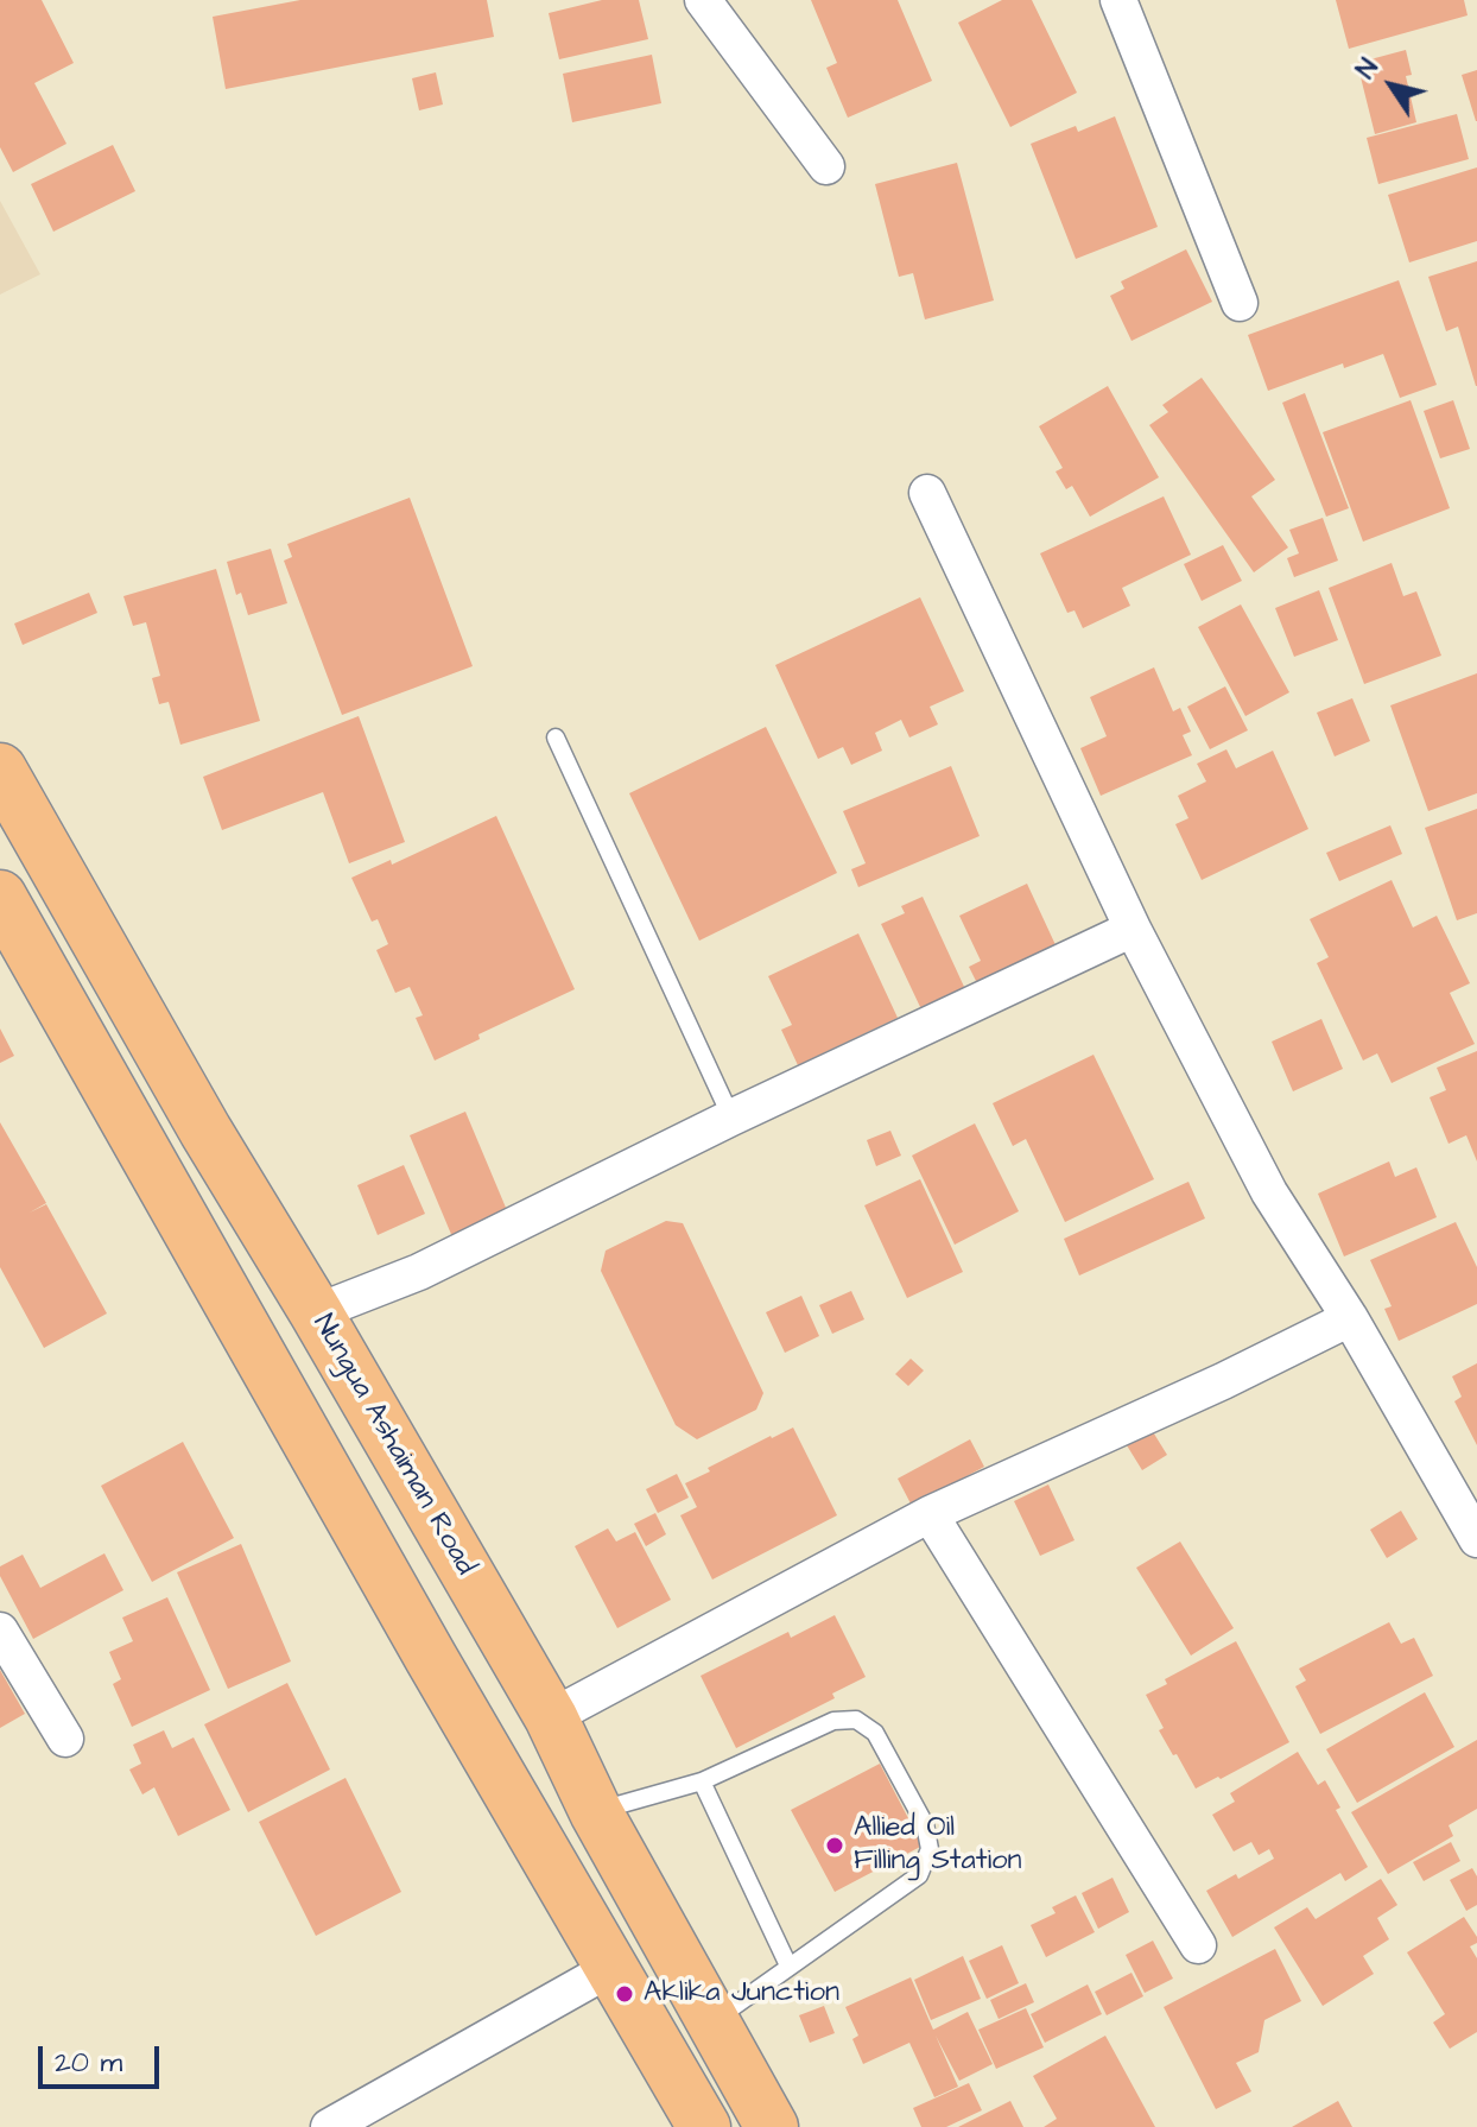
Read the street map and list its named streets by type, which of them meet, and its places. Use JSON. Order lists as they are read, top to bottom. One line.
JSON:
{"streets":{"main road":["Nungua Ashaiman Road"]},"places":["Allied Oil Filling Station","Aklika Junction"],"scale_bar":"20 m","north":"top left"}
